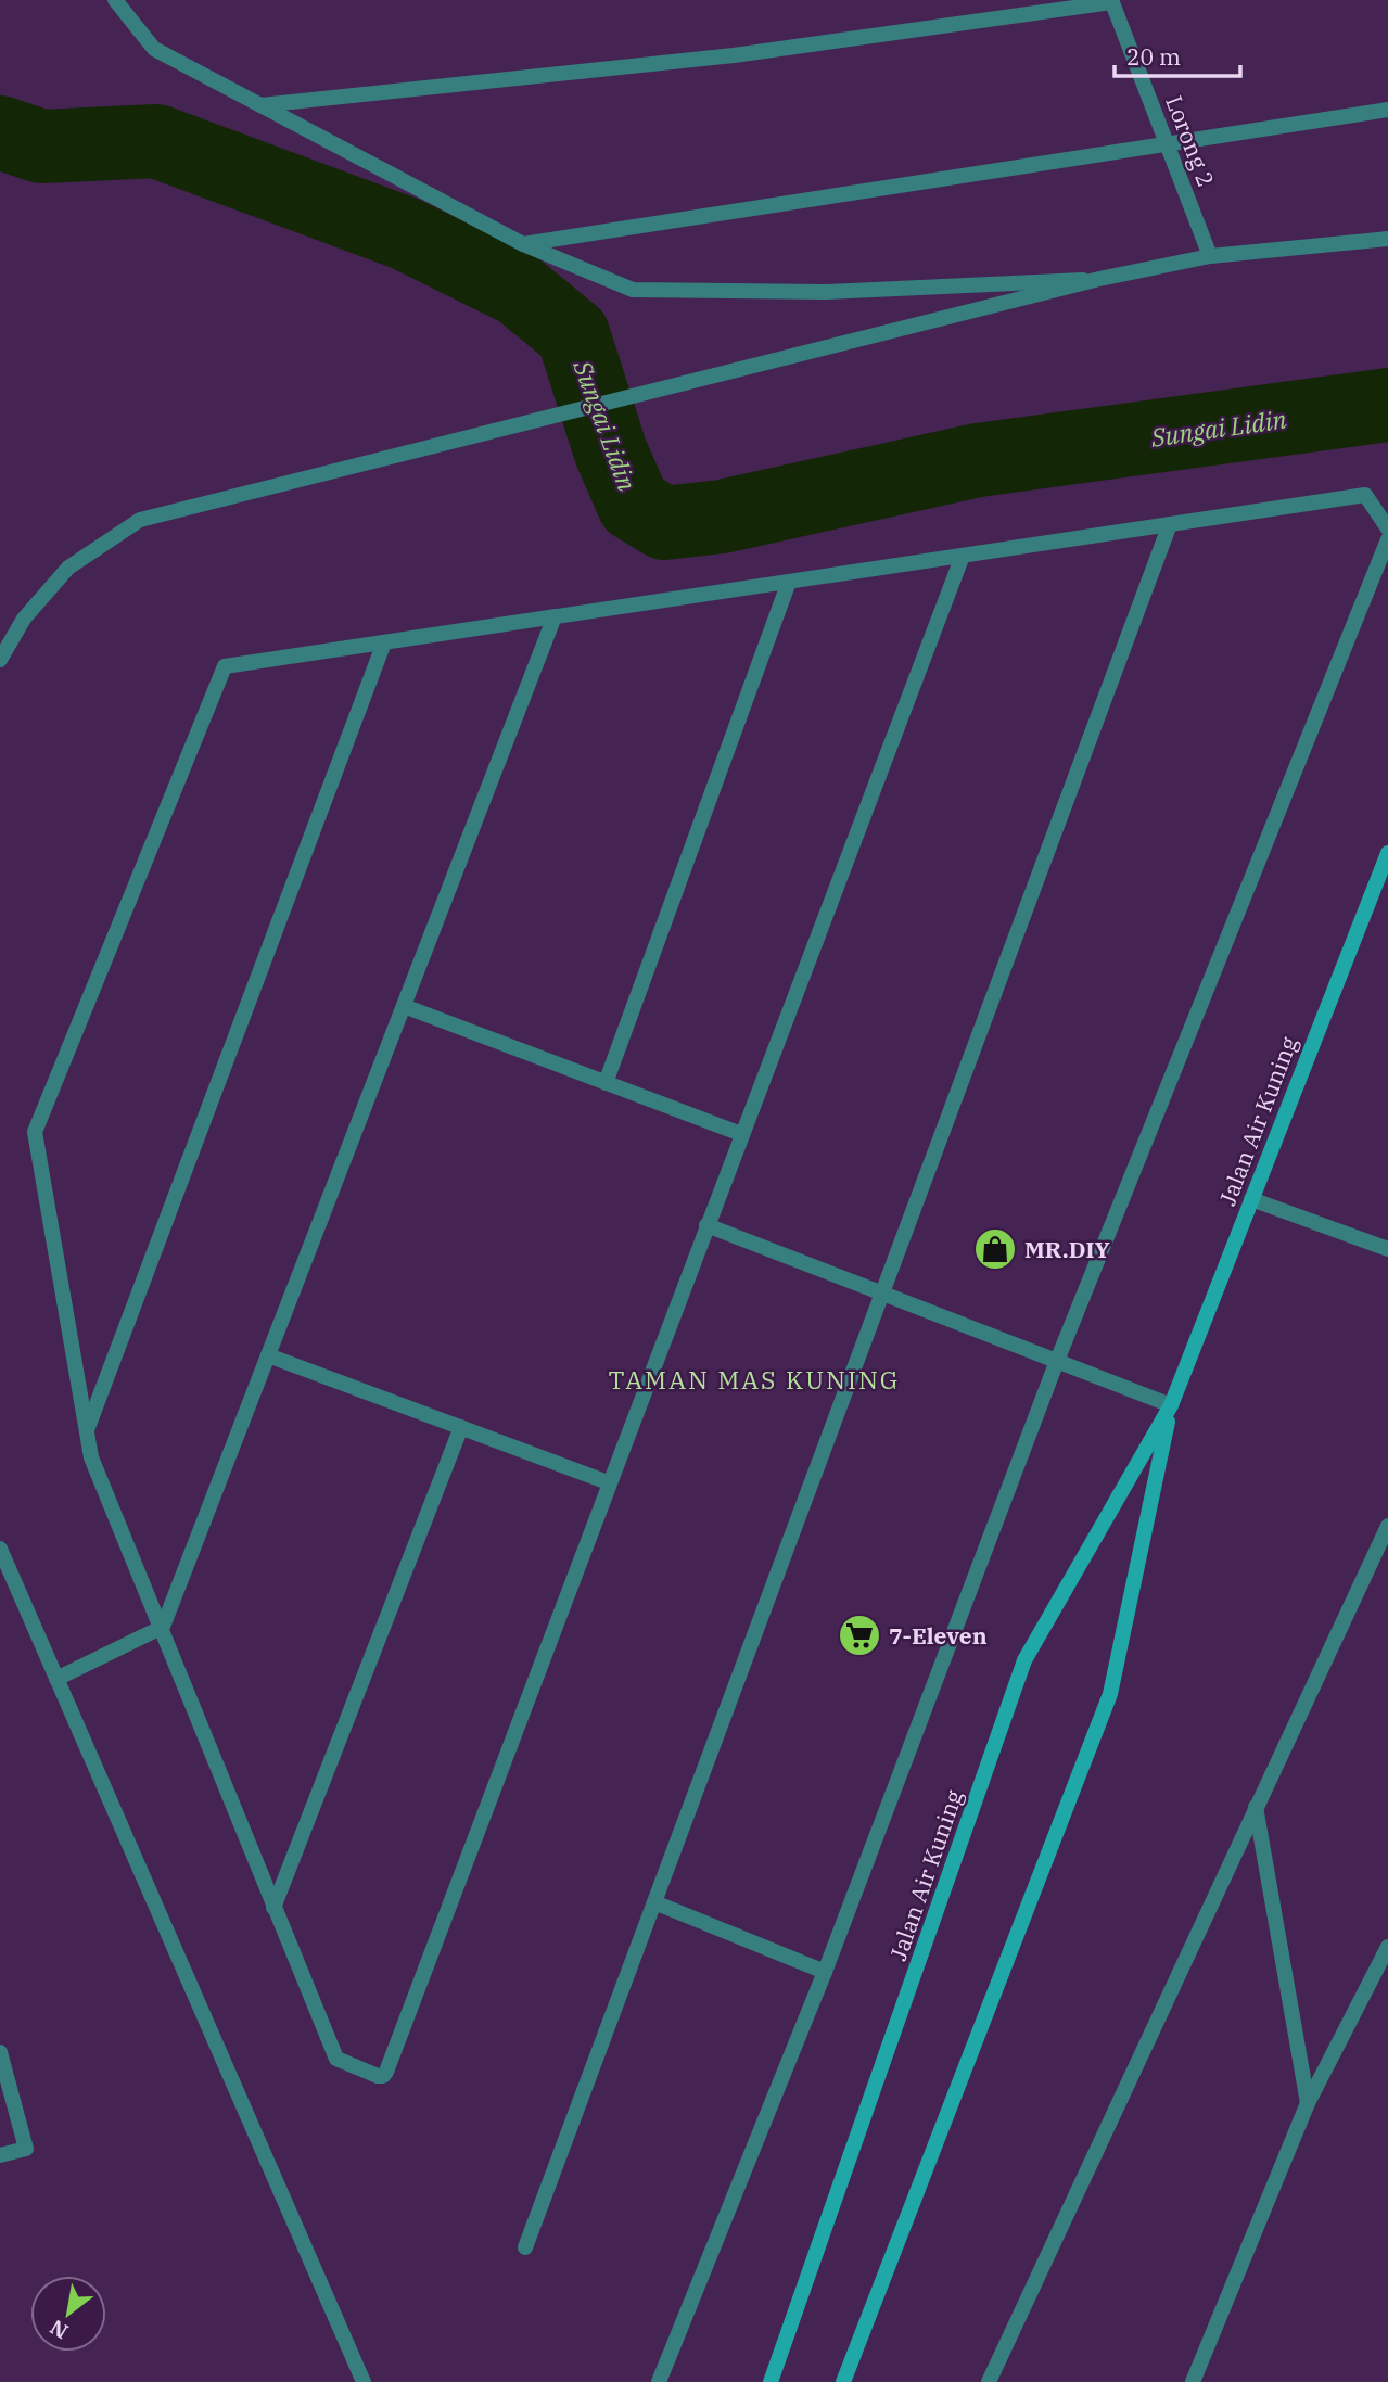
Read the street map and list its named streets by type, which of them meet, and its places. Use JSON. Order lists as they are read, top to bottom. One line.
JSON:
{"streets":{"main road":["Jalan Air Kuning"],"street":["Lorong 2"]},"districts":["TAMAN MAS KUNING"],"water":["Sungai Lidin"],"places":{"shop":["MR.DIY"],"supermarket":["7-Eleven"]},"scale_bar":"20 m","north":"bottom left"}
